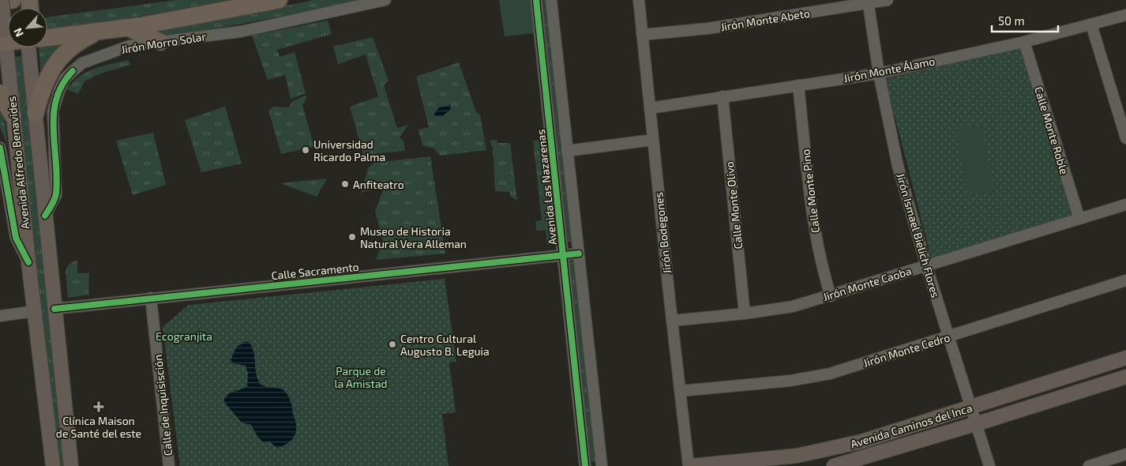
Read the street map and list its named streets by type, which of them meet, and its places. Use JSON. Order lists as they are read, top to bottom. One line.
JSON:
{"streets":{"main road":["Avenida Alfredo Benavides","Avenida Caminos del Inca"],"street":["Jirón Monte Abeto","Jirón Morro Solar","Jirón Monte Álamo","Calle Monte Roble","Avenida Las Nazarenas","Calle Monte Pino","Calle Monte Olivo","Jirón Bodegones","Jirón Ismael Bielich Flores","Calle Sacramento","Jirón Monte Caoba","Jirón Monte Cedro","Calle de Inquisisción"]},"crossings":[["Jirón Monte Abeto","Jirón Bodegones"],["Jirón Monte Abeto","Jirón Ismael Bielich Flores"],["Jirón Morro Solar","Avenida Alfredo Benavides"],["Jirón Monte Álamo","Calle Monte Roble"],["Jirón Monte Álamo","Calle Monte Pino"],["Jirón Monte Álamo","Calle Monte Olivo"],["Jirón Monte Álamo","Jirón Bodegones"],["Jirón Monte Álamo","Jirón Ismael Bielich Flores"],["Calle Monte Roble","Jirón Monte Caoba"],["Avenida Alfredo Benavides","Calle Sacramento"],["Avenida Las Nazarenas","Calle Sacramento"],["Calle Monte Pino","Jirón Monte Caoba"],["Calle Monte Olivo","Jirón Monte Caoba"],["Jirón Bodegones","Jirón Monte Caoba"],["Jirón Bodegones","Jirón Monte Cedro"],["Jirón Bodegones","Avenida Caminos del Inca"],["Jirón Ismael Bielich Flores","Jirón Monte Caoba"],["Jirón Ismael Bielich Flores","Jirón Monte Cedro"],["Jirón Ismael Bielich Flores","Avenida Caminos del Inca"],["Calle Sacramento","Calle de Inquisisción"]],"parks":["Ecogranjita","Parque de la Amistad"],"places":{"other":["Universidad Ricardo Palma","Anfiteatro","Museo de Historia Natural Vera Alleman","Centro Cultural Augusto B. Leguia"],"health":["Clínica Maison de Santé del este"]},"scale_bar":"50 m","north":"bottom left"}
